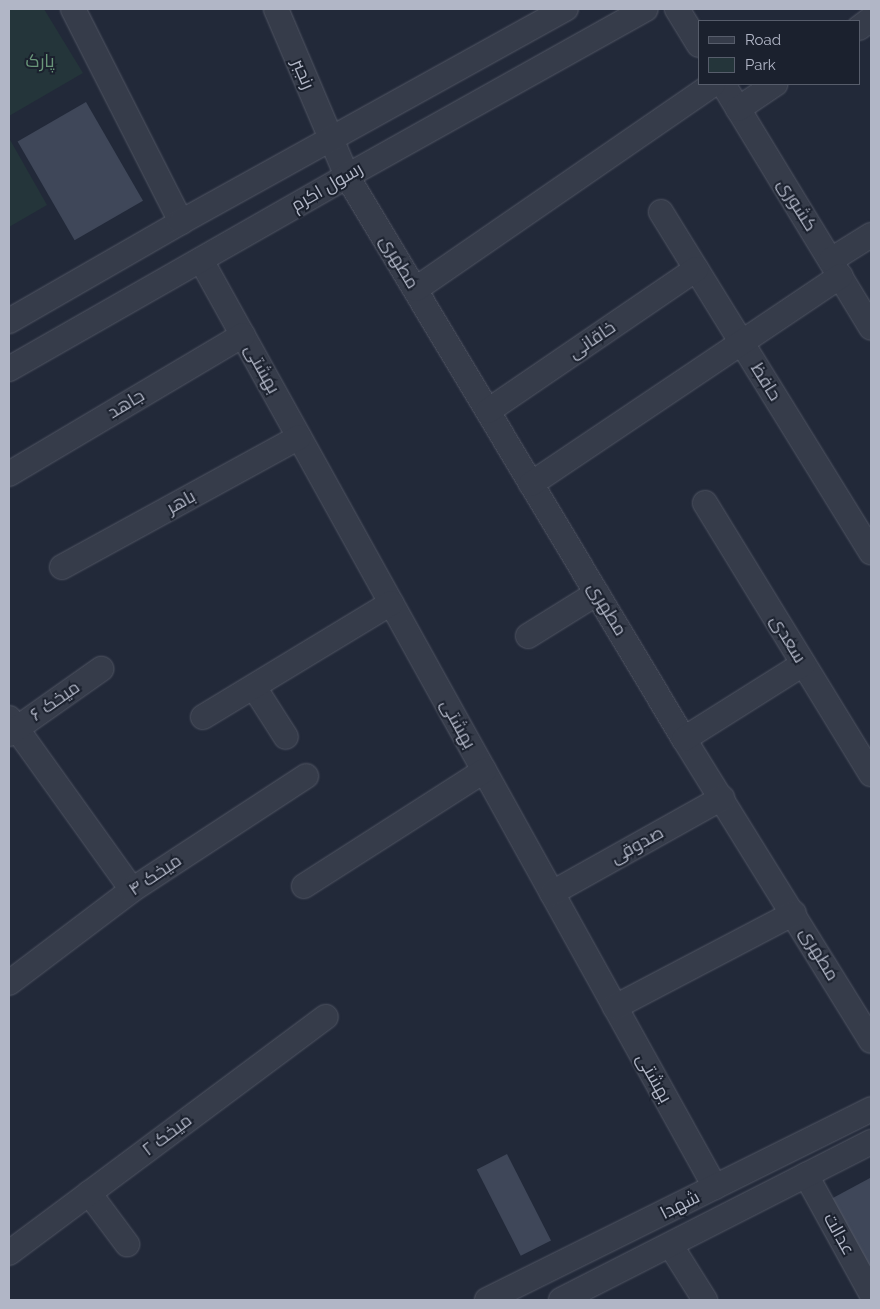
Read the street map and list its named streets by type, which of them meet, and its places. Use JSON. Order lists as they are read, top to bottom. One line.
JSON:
{"streets":{"street":["رنجبر","رسول اکرم","کشوری","مطهری","خاقانی","بهشتی","حافظ","جاهد","باهر","سعدی","میخک ۶","صدوقی","میخک ۴","میخک ۲","شهدا","عدالت"]},"crossings":[["رنجبر","رسول اکرم"],["رنجبر","مطهری"],["رسول اکرم","مطهری"],["رسول اکرم","بهشتی"],["مطهری","خاقانی"],["مطهری","صدوقی"],["خاقانی","حافظ"],["بهشتی","جاهد"],["بهشتی","باهر"],["بهشتی","صدوقی"],["بهشتی","شهدا"],["شهدا","عدالت"]],"parks":["پارک"],"legend":["Road","Park"]}
